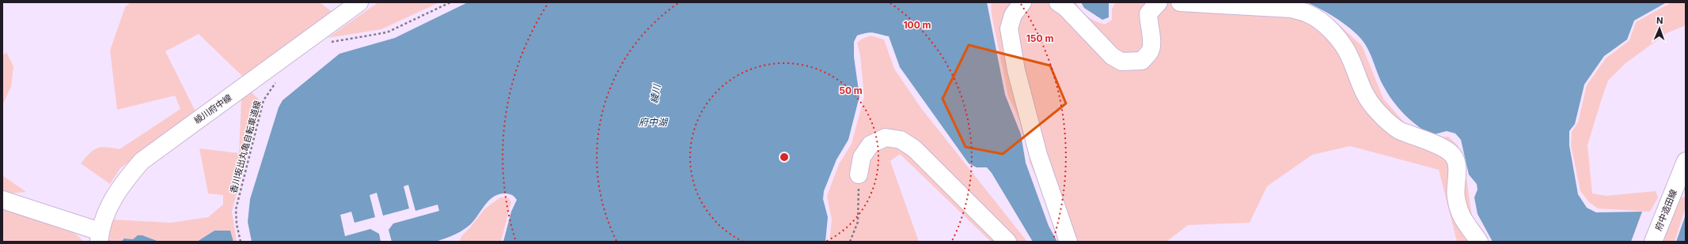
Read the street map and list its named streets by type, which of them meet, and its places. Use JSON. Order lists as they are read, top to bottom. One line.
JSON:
{"streets":{"street":["綾川府中線","府中造田線"],"path":["香川坂出丸亀自転車道線"]},"water":["綾川","府中湖"],"north":"top","rings":["100 m","150 m","50 m"]}
